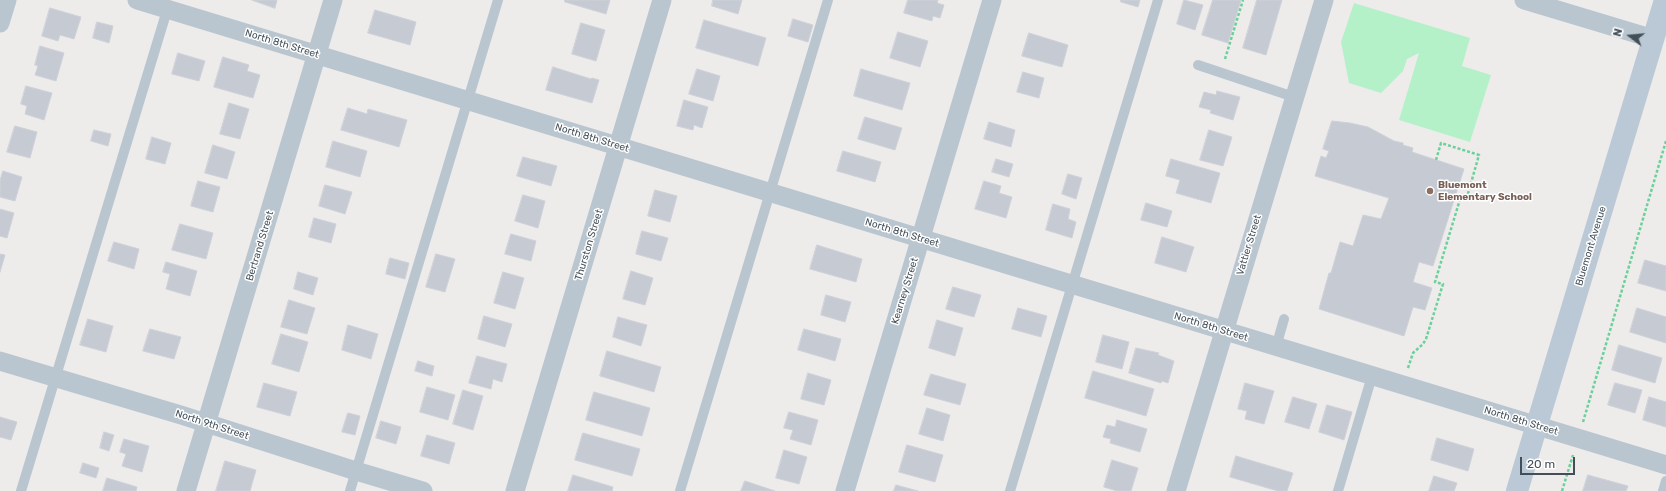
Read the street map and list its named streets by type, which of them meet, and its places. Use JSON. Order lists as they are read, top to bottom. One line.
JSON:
{"streets":{"main road":["Bluemont Avenue"],"street":["North 8th Street","Thurston Street","Vattier Street","Bertrand Street","Kearney Street","North 9th Street"]},"crossings":[["North 8th Street","Thurston Street"],["North 8th Street","Vattier Street"],["North 8th Street","Bertrand Street"],["North 8th Street","Bluemont Avenue"],["North 8th Street","Kearney Street"],["Bertrand Street","North 9th Street"]],"places":["Bluemont Elementary School"],"scale_bar":"20 m","north":"left"}
